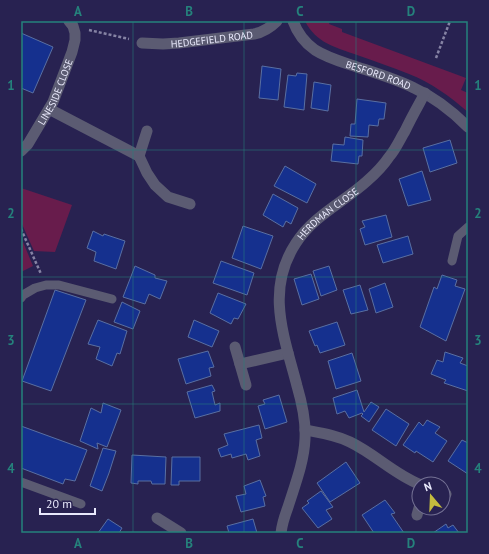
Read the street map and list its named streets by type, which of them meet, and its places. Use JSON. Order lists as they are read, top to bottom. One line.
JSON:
{"streets":{"street":["HEDGEFIELD ROAD","BESFORD ROAD","LINESIDE CLOSE","HERDMAN CLOSE"]},"crossings":[["BESFORD ROAD","HERDMAN CLOSE"]],"scale_bar":"20 m","north":"top","grid":{"columns":["A","B","C","D"],"rows":["1","2","3","4"]}}
